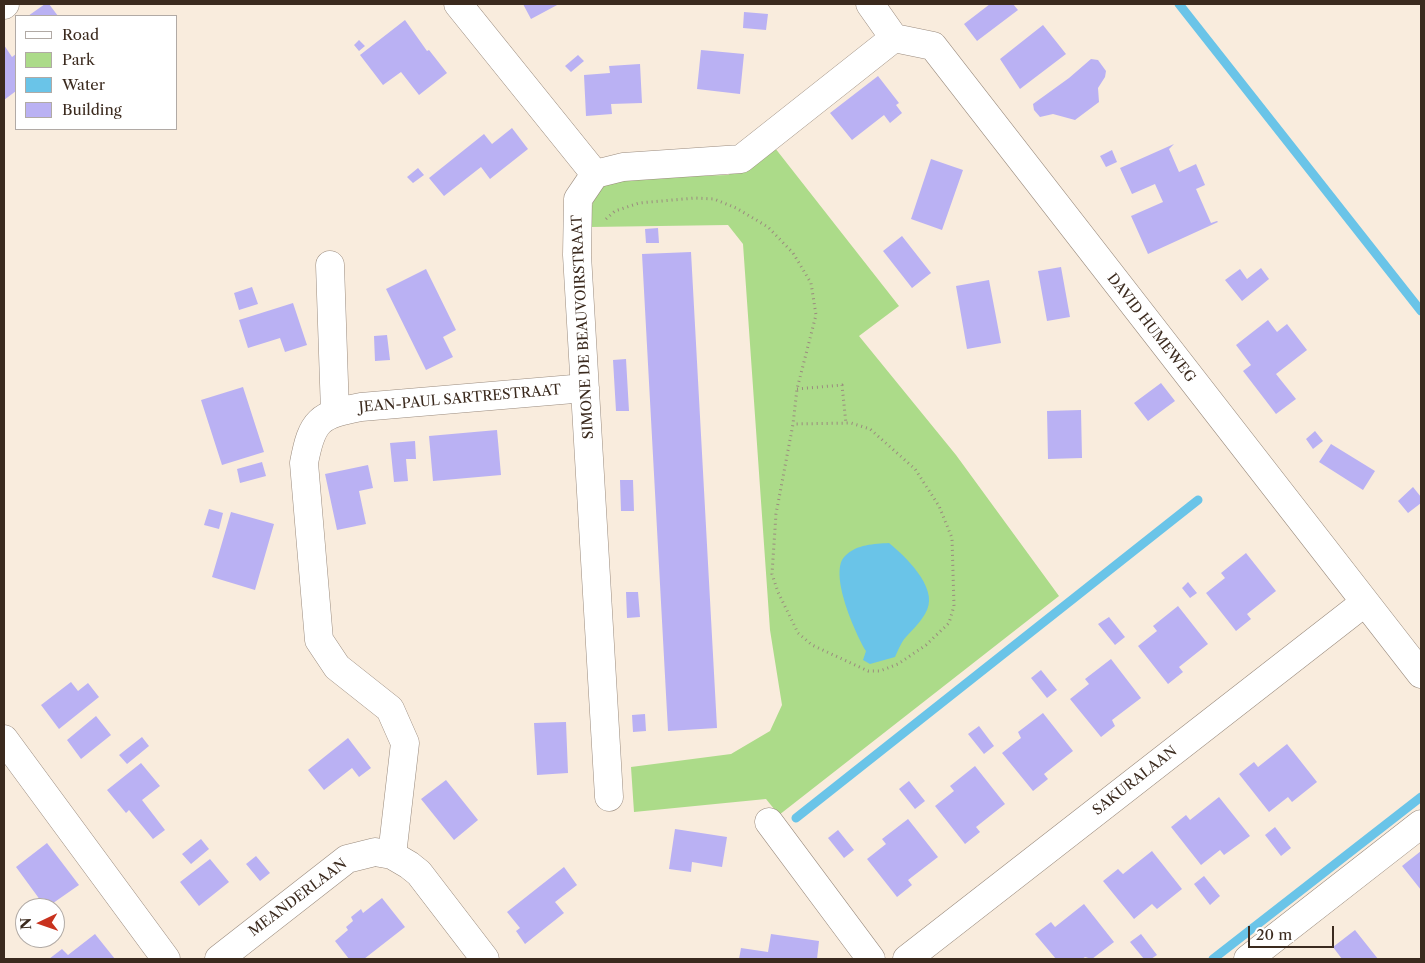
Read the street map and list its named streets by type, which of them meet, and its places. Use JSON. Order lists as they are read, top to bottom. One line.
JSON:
{"streets":{"street":["SIMONE DE BEAUVOIRSTRAAT","DAVID HUMEWEG","JEAN-PAUL SARTRESTRAAT","SAKURALAAN","MEANDERLAAN"]},"crossings":[["SIMONE DE BEAUVOIRSTRAAT","JEAN-PAUL SARTRESTRAAT"],["DAVID HUMEWEG","SAKURALAAN"],["JEAN-PAUL SARTRESTRAAT","MEANDERLAAN"]],"legend":["Road","Park","Water","Building"],"scale_bar":"20 m","north":"left"}
